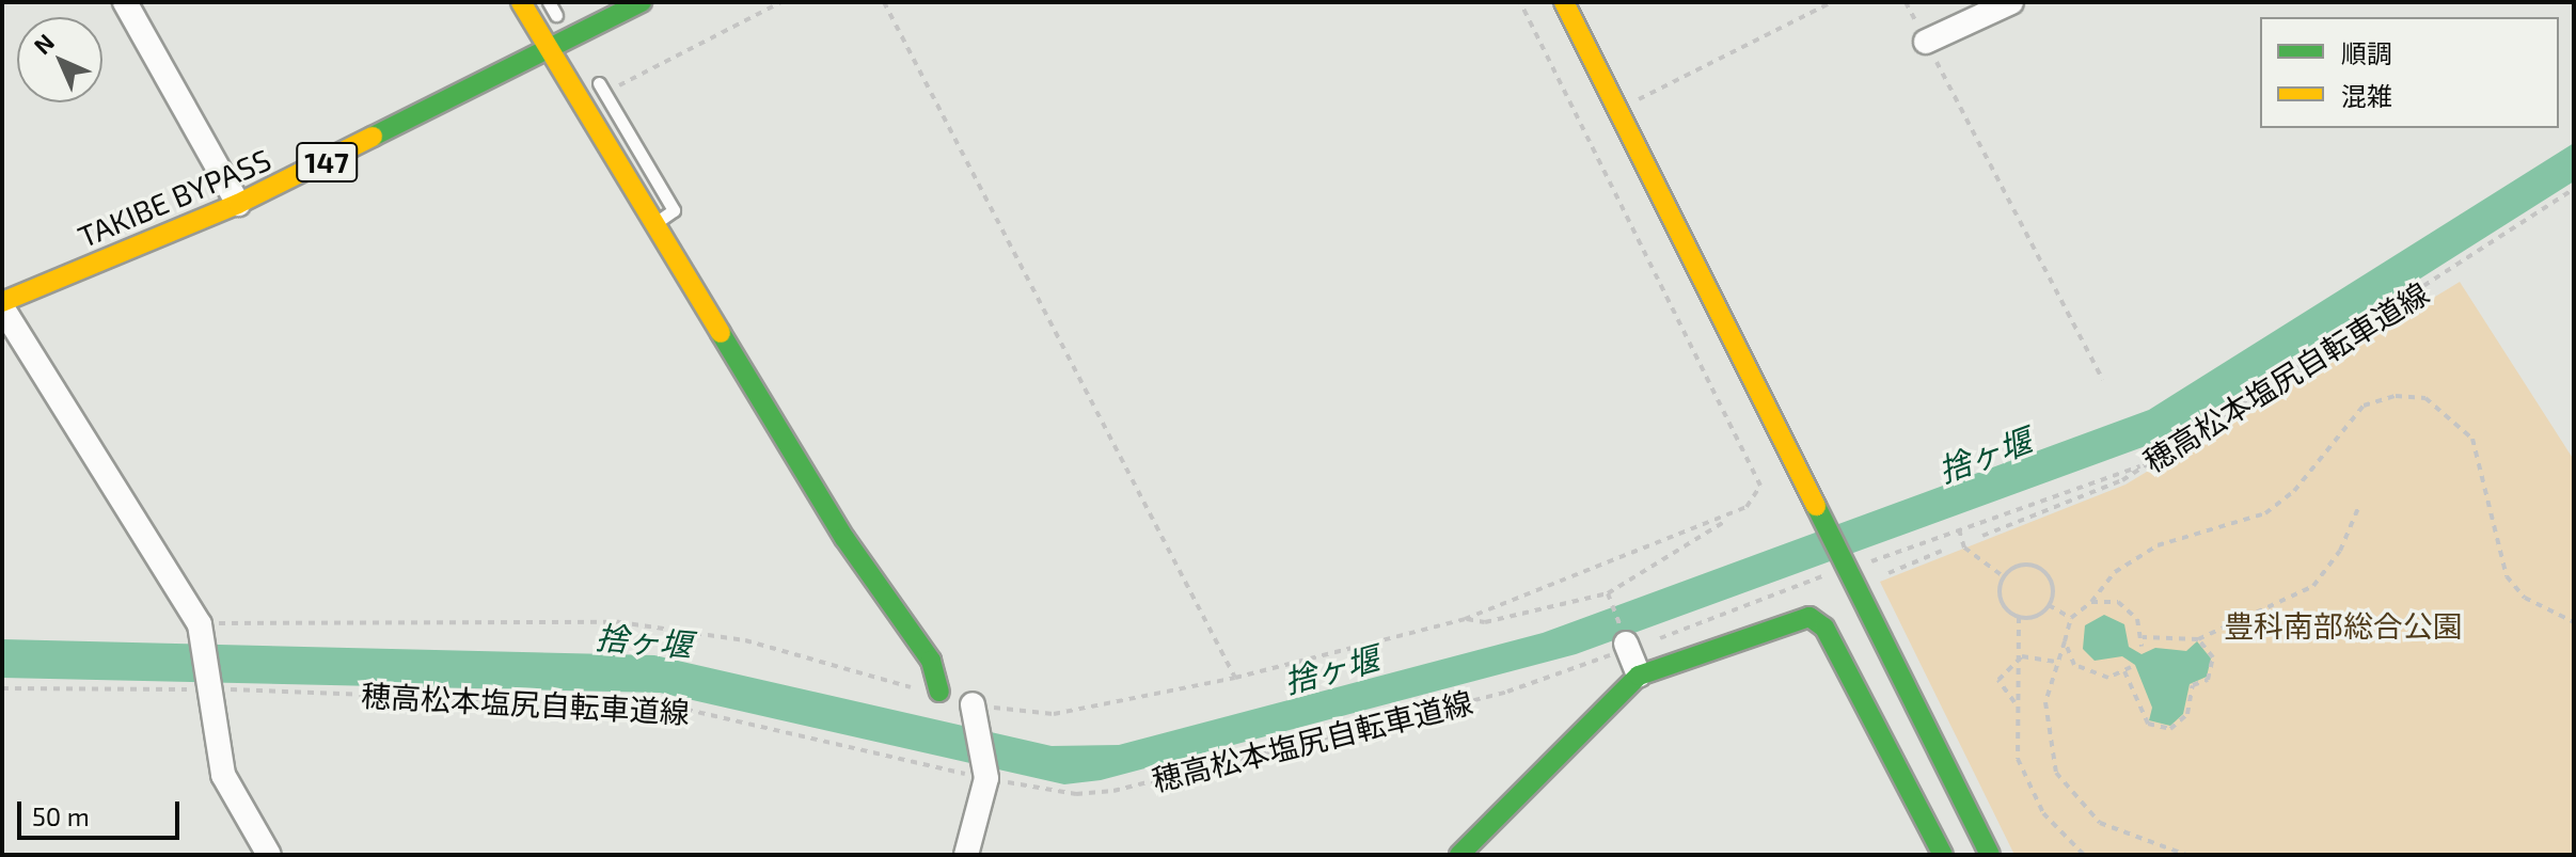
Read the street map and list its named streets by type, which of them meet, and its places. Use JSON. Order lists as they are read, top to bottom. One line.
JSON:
{"streets":{"main road":["147","TAKIBE BYPASS"],"path":["穂高松本塩尻自転車道線"]},"water":["捨ヶ堰"],"parks":["豊科南部総合公園"],"legend":["順調","混雑"],"scale_bar":"50 m","north":"top left"}
